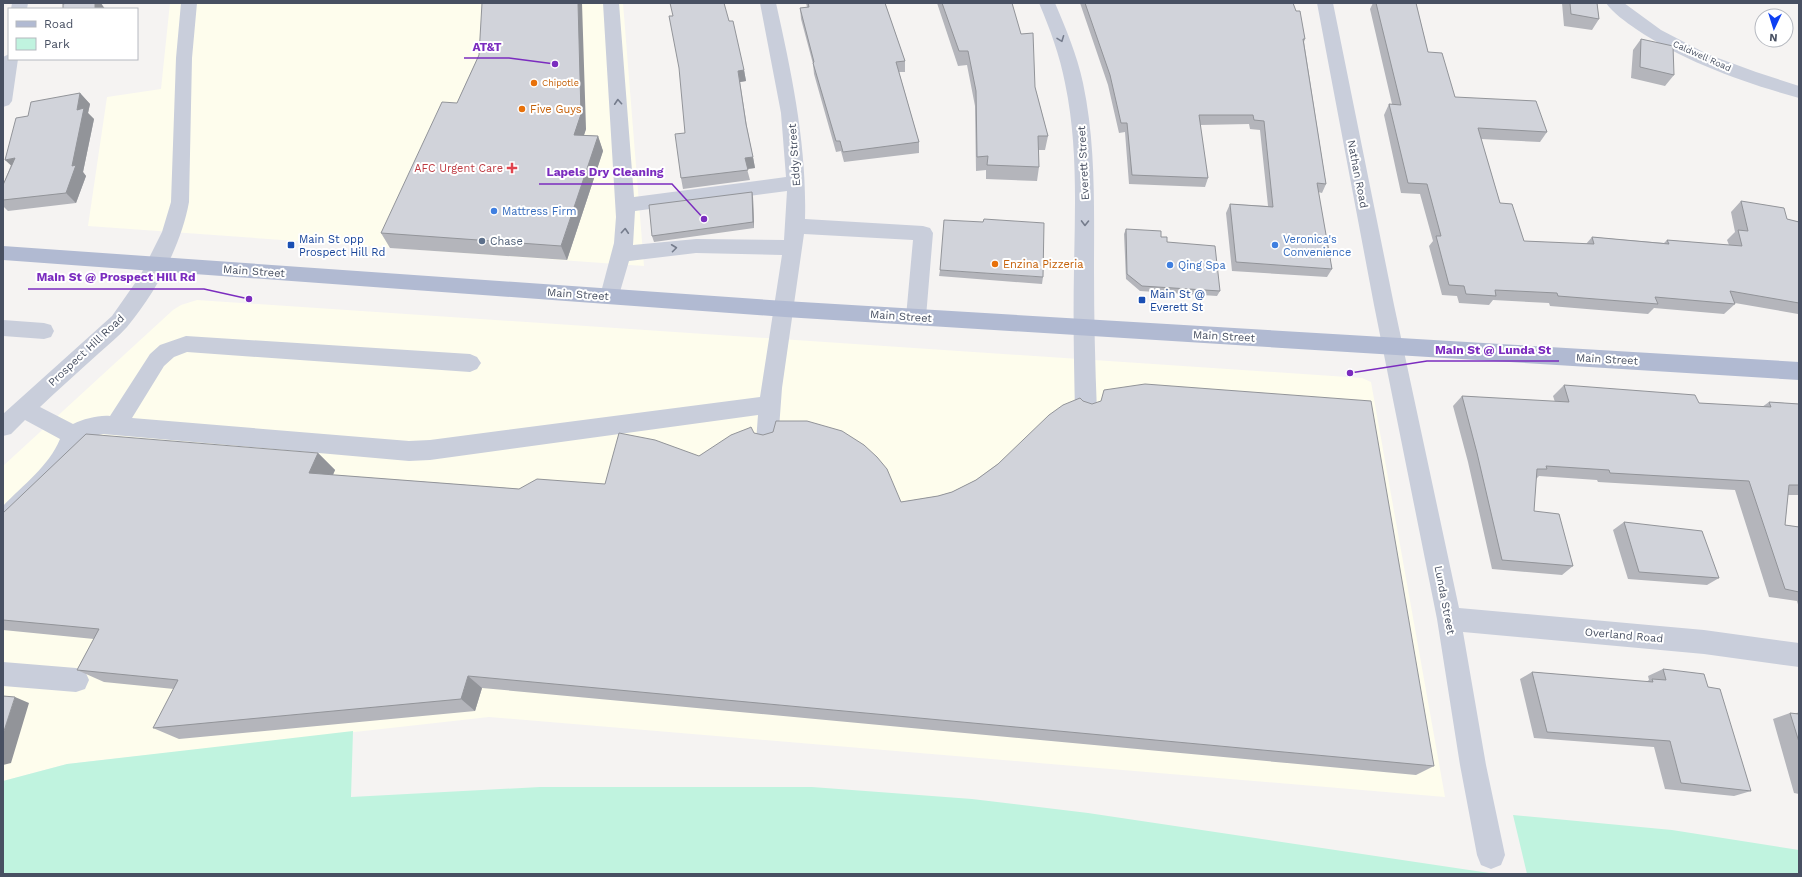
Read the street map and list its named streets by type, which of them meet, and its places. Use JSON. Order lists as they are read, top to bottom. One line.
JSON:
{"streets":{"main road":["Main Street"],"street":["Caldwell Road","Eddy Street","Everett Street","Nathan Road","Prospect Hill Road","Lunda Street","Overland Road"]},"crossings":[["Eddy Street","Main Street"],["Everett Street","Main Street"],["Nathan Road","Main Street"],["Nathan Road","Lunda Street"],["Main Street","Prospect Hill Road"],["Main Street","Lunda Street"],["Lunda Street","Overland Road"]],"one_way":["Everett Street"],"places":{"other":["AT&T","Chipotle","Five Guys","Mattress Firm","Lapels Dry Cleaning","Chase","Veronica's Convenience","Enzina Pizzeria","Qing Spa","Main St @ Prospect Hill Rd","Main St @ Lunda St"],"health":["AFC Urgent Care"],"transit":["Main St opp Prospect Hill Rd","Main St @ Everett St"]},"legend":["Road","Park"],"north":"bottom"}
